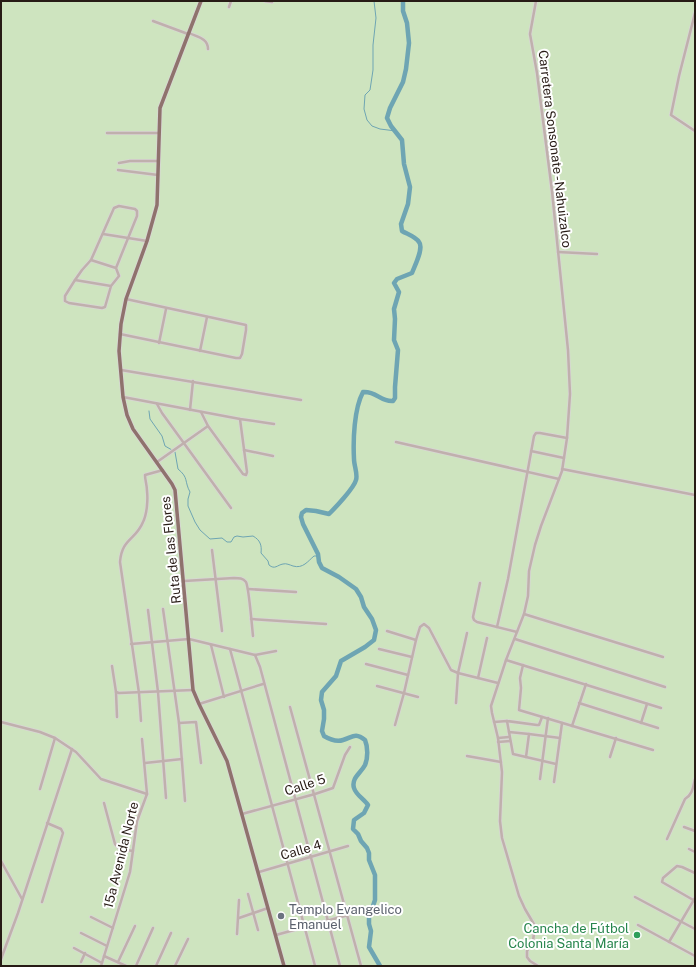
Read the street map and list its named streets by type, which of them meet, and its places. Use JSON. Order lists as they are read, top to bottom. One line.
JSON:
{"streets":{"main road":["Ruta de las Flores"],"street":["Carretera Sonsonate - Nahuizalco","Calle 5","Calle 4","15a Avenida Norte"]},"crossings":[["Ruta de las Flores","Calle 5"],["Ruta de las Flores","Calle 4"]],"places":["Templo Evangelico Emanuel","Cancha de Fútbol Colonia Santa María"]}
